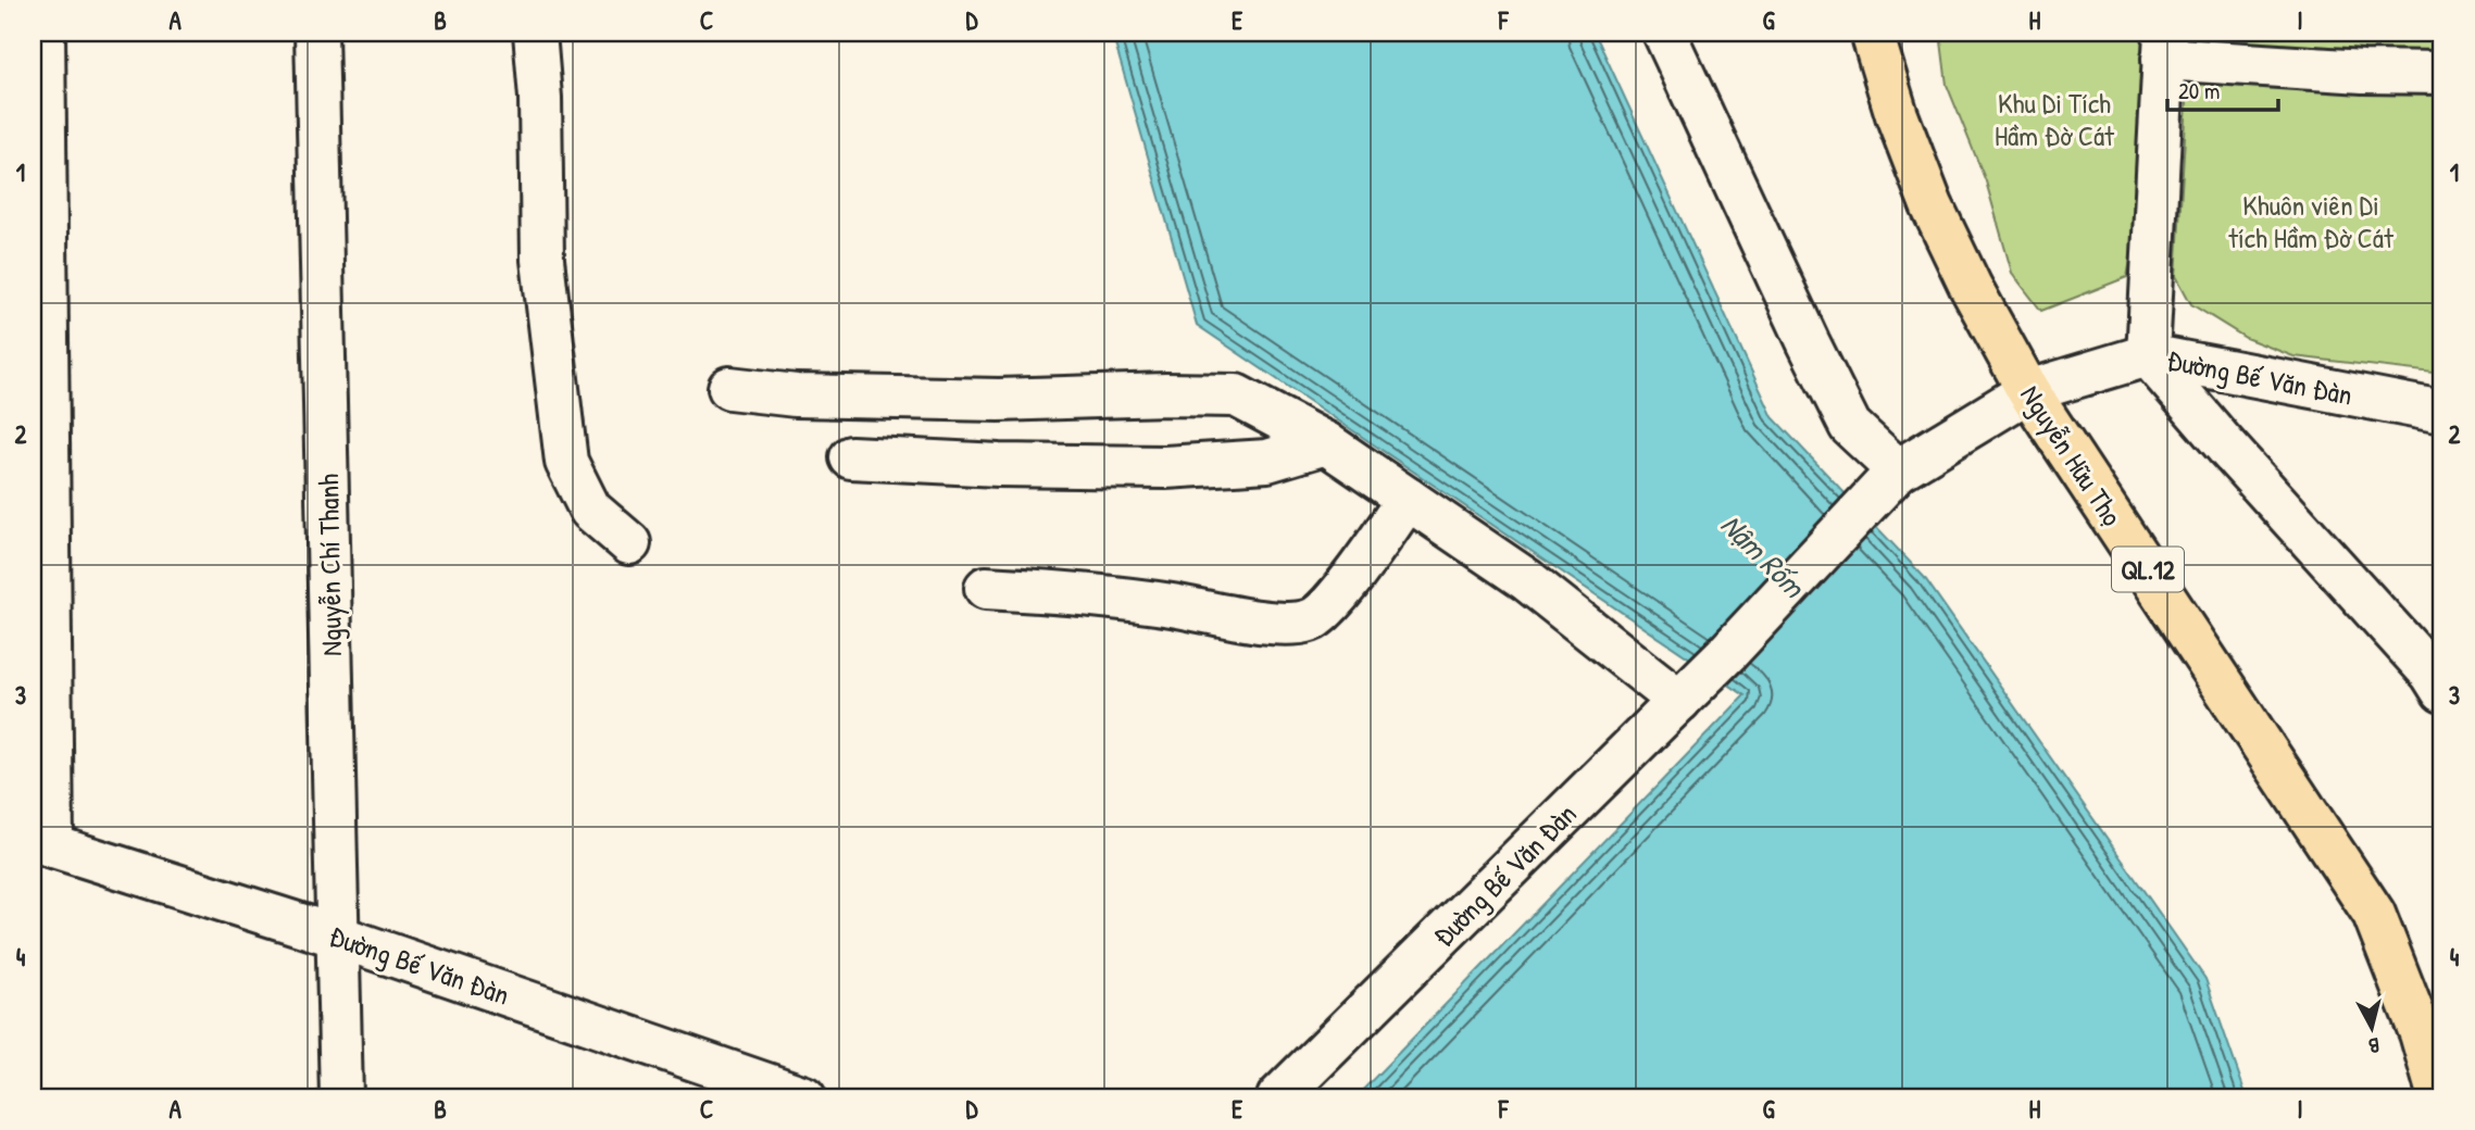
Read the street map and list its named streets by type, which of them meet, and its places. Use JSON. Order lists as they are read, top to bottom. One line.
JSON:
{"streets":{"highway":["Nguyễn Hữu Thọ","QL.12"],"street":["Đường Bế Văn Đàn","Nguyễn Chí Thanh"]},"crossings":[["Đường Bế Văn Đàn","Nguyễn Hữu Thọ"],["Đường Bế Văn Đàn","Nguyễn Chí Thanh"]],"water":["Nậm Rốm"],"parks":["Khu Di Tích Hầm Đờ Cát","Khuôn viên Di tích Hầm Đờ Cát"],"scale_bar":"20 m","north":"bottom","grid":{"columns":["A","B","C","D","E","F","G","H","I"],"rows":["1","2","3","4"]}}
